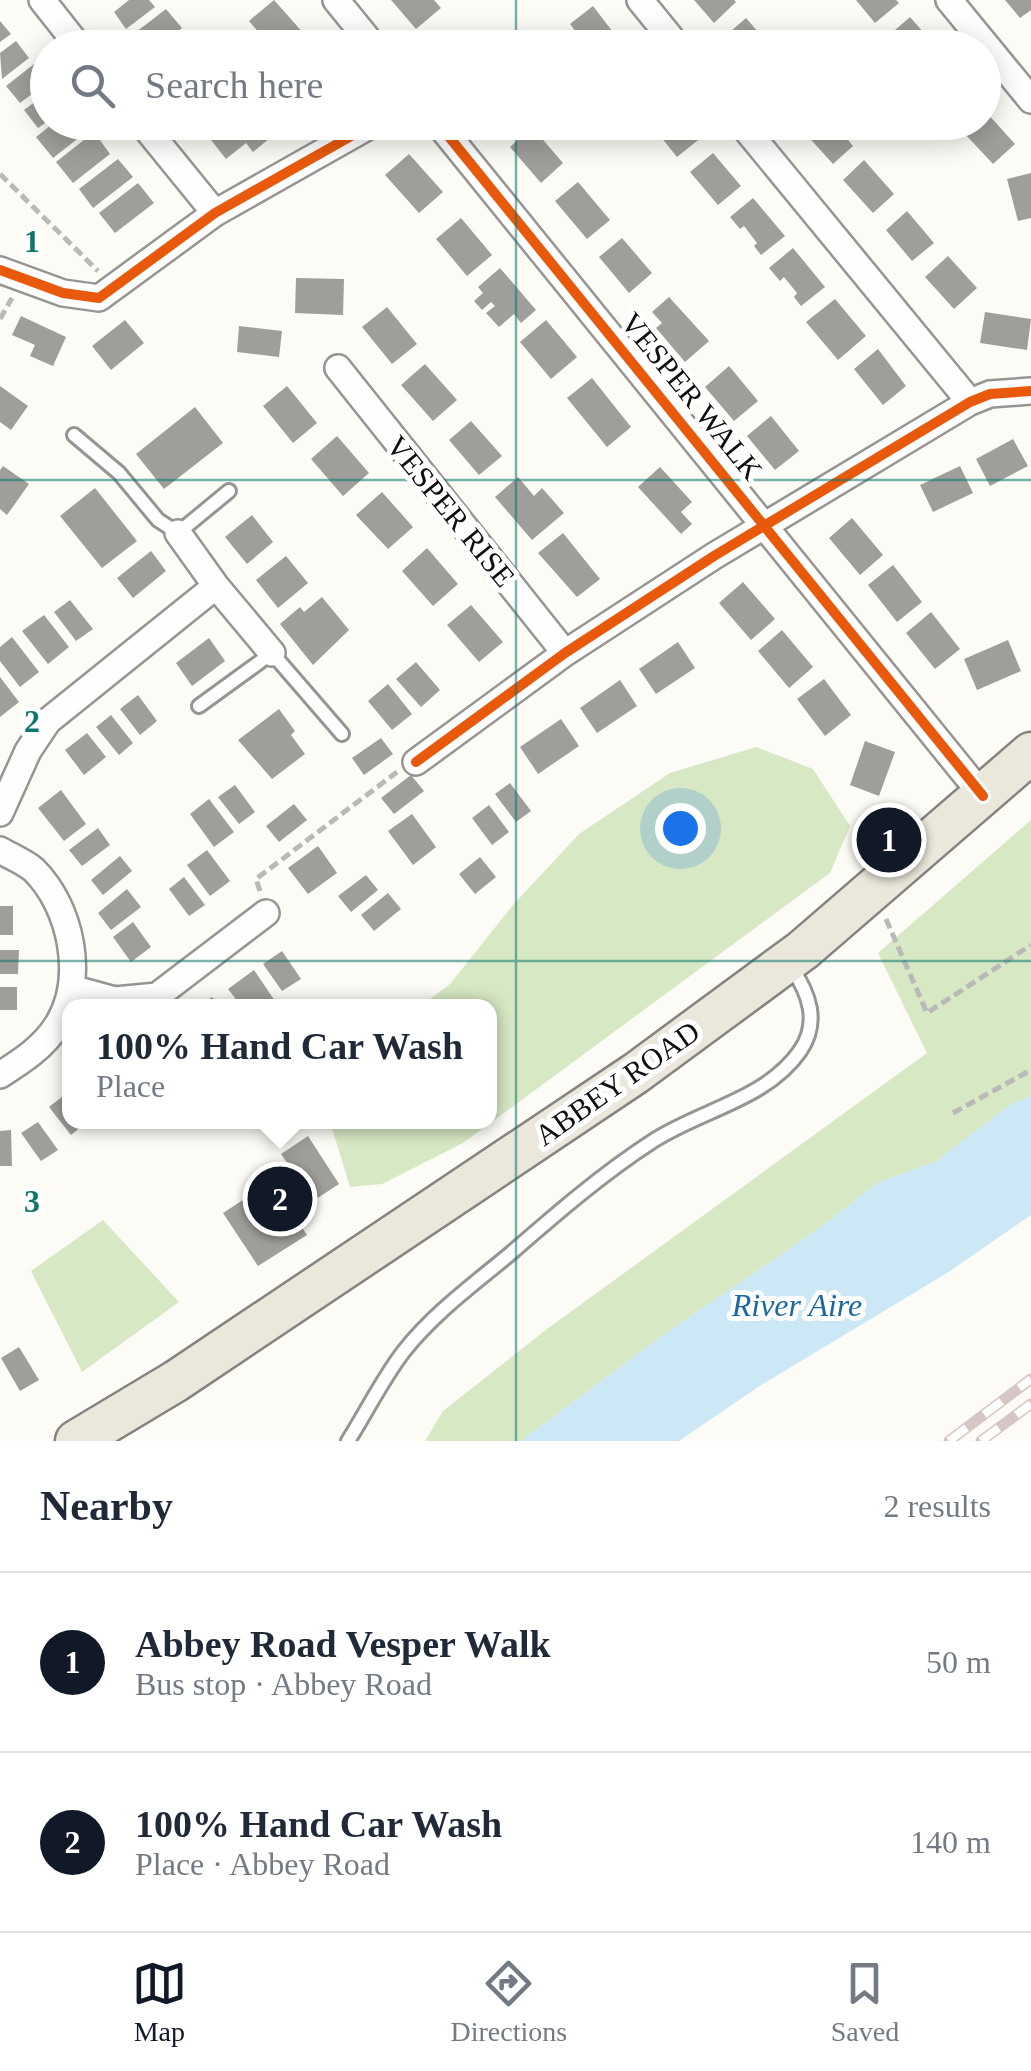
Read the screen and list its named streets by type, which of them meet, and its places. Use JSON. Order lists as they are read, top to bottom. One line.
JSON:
{"streets":{"main road":["ABBEY ROAD"],"street":["VESPER WALK","VESPER RISE"]},"crossings":[["VESPER WALK","ABBEY ROAD"]],"water":["River Aire"],"page":{"search":"Search here","pins":["1","2"],"popup":["100% Hand Car Wash","Place"],"heading":["Nearby","2 results"],"list":[{"mark":"1","name":"Abbey Road Vesper Walk","note":"Bus stop · Abbey Road","value":"50 m"},{"mark":"2","name":"100% Hand Car Wash","note":"Place · Abbey Road","value":"140 m"}],"nav":["Map","Directions","Saved"]},"grid":{"rows":["1","2","3"]}}
